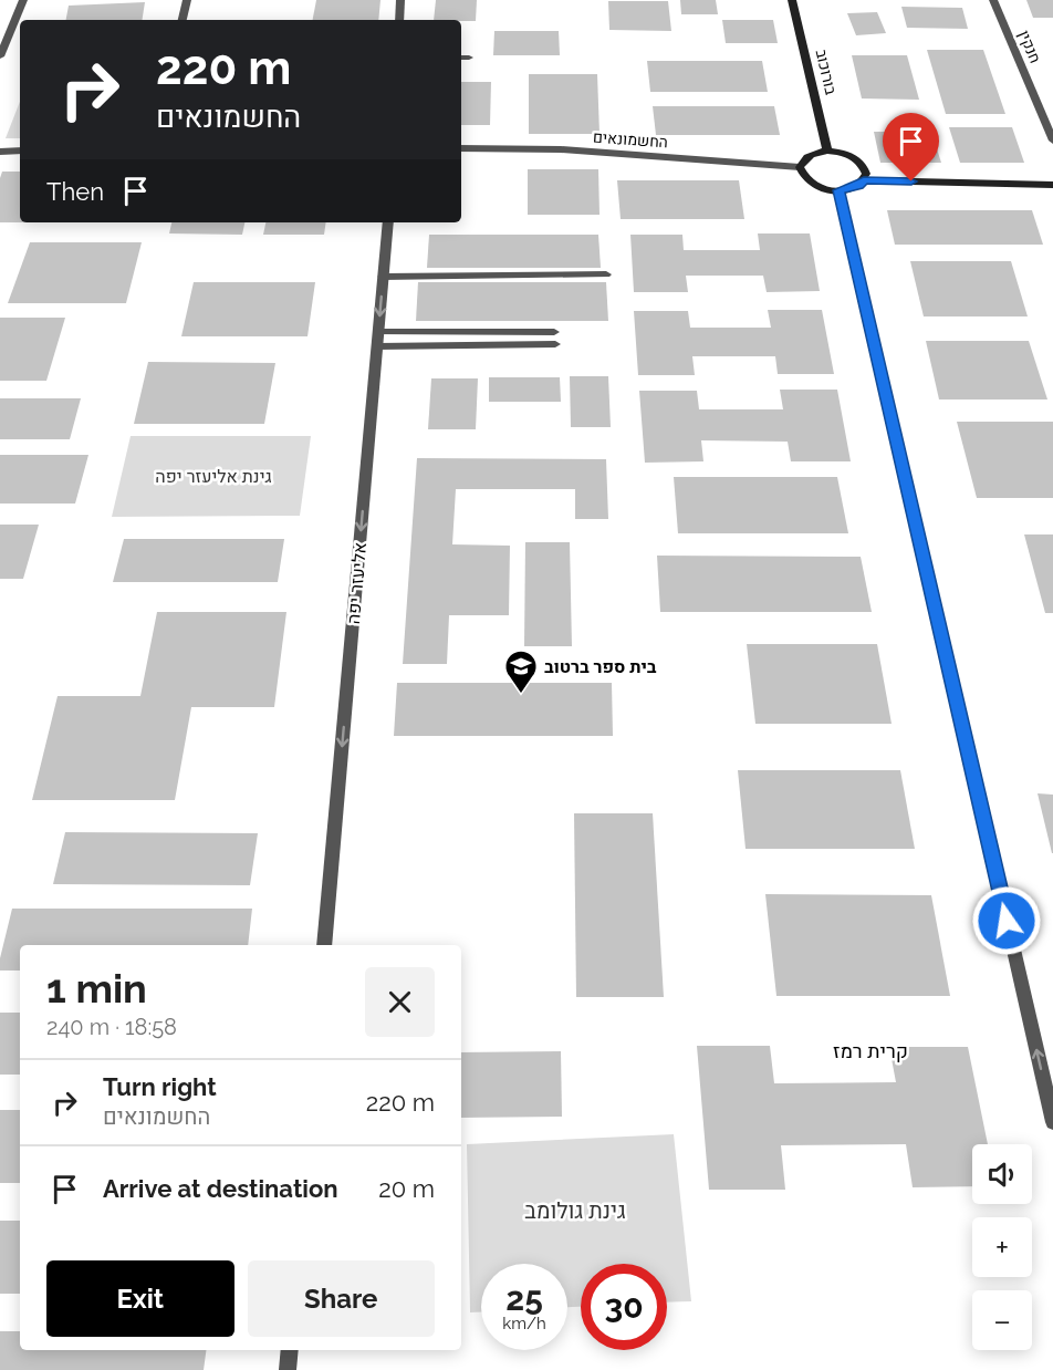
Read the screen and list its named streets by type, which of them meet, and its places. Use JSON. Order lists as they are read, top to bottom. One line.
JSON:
{"streets":{"street":["חנקין","בורוכוב","החשמונאים","אליעזר יפה"]},"crossings":[["בורוכוב","החשמונאים"]],"one_way":["אליעזר יפה"],"districts":["קרית רמז"],"parks":["גינת אליעזר יפה","גינת גולומב"],"places":{"school or university":["בית ספר ברטוב"]},"page":{"turn":["220 m","החשמונאים"],"then":"Then","heading":["1 min","240 m · 18:58"],"list":[{"name":"Turn right","note":"החשמונאים","value":"220 m"},{"name":"Arrive at destination","value":"20 m"}],"map_buttons":["+","−"],"buttons":["Exit","Share"],"speed":"25 km/h","limit":"30"}}
